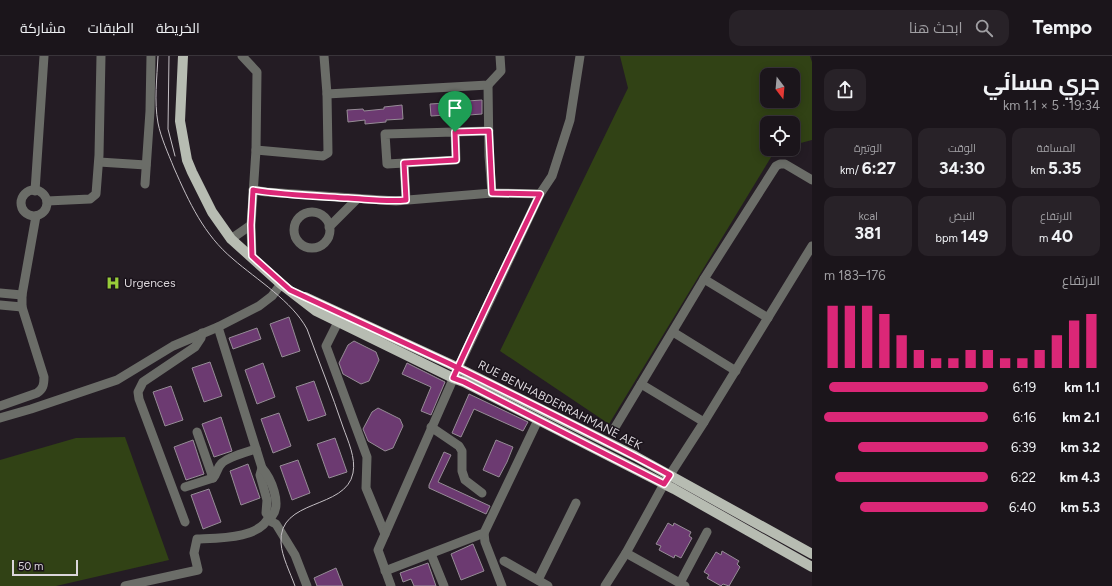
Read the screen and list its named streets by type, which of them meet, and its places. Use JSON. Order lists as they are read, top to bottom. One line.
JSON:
{"streets":{"main road":["RUE BENHABDERRAHMANE AEK"]},"places":{"hospital":["Urgences"]},"scale_bar":"50 m","north":"bottom","page":{"header":"Tempo","search":"ابحث هنا","nav":["الخريطة","الطبقات","مشاركة"],"heading":["جري مسائي","19:34 · 5 × 1.1 km"],"stats":[["المسافة","5.35 km"],["الوقت","34:30"],["الوتيرة","6:27 /km"],["الارتفاع","40 m"],["النبض","149 bpm"],["kcal","381"]],"chart":["الارتفاع","176–183 m"],"list":[{"name":"1.1 km","note":"6:19"},{"name":"2.1 km","note":"6:16"},{"name":"3.2 km","note":"6:39"},{"name":"4.3 km","note":"6:22"},{"name":"5.3 km","note":"6:40"}],"scale":"50 m"}}
